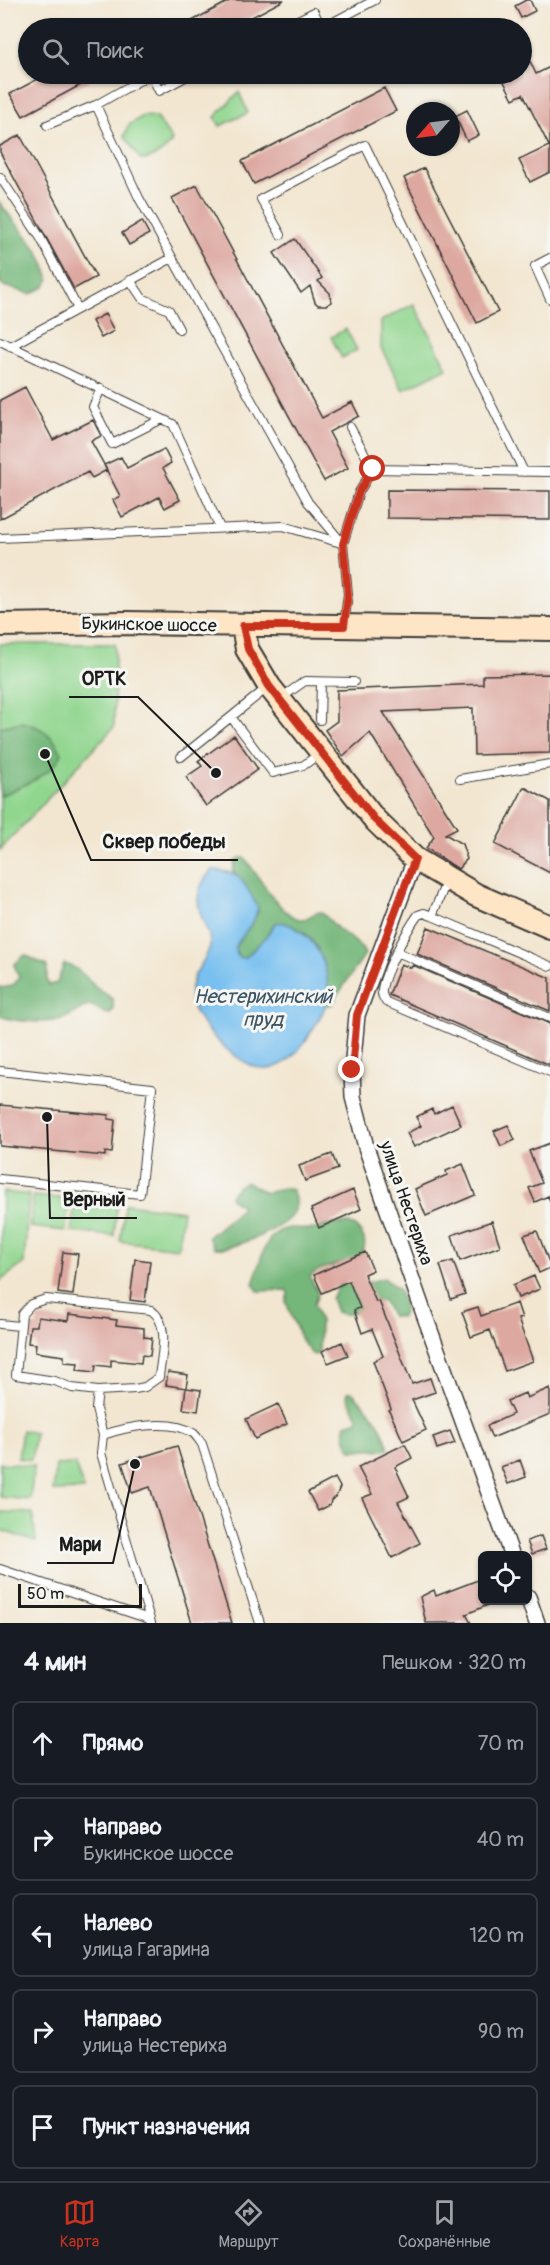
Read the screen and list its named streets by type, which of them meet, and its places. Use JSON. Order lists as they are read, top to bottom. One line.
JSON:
{"streets":{"main road":["Букинское шоссе"],"street":["улица Нестериха"]},"water":["Нестерихинский пруд"],"places":["Сквер победы","ОРТК","Верный","Мари"],"scale_bar":"50 m","north":"bottom left","page":{"search":"Поиск","scale":"50 m","heading":["4 мин","Пешком · 320 m"],"list":[["Прямо","70 m"],["Направо","Букинское шоссе","40 m"],["Налево","улица Гагарина","120 m"],["Направо","улица Нестериха","90 m"],"Пункт назначения"],"nav":["Карта","Маршрут","Сохранённые"]}}
